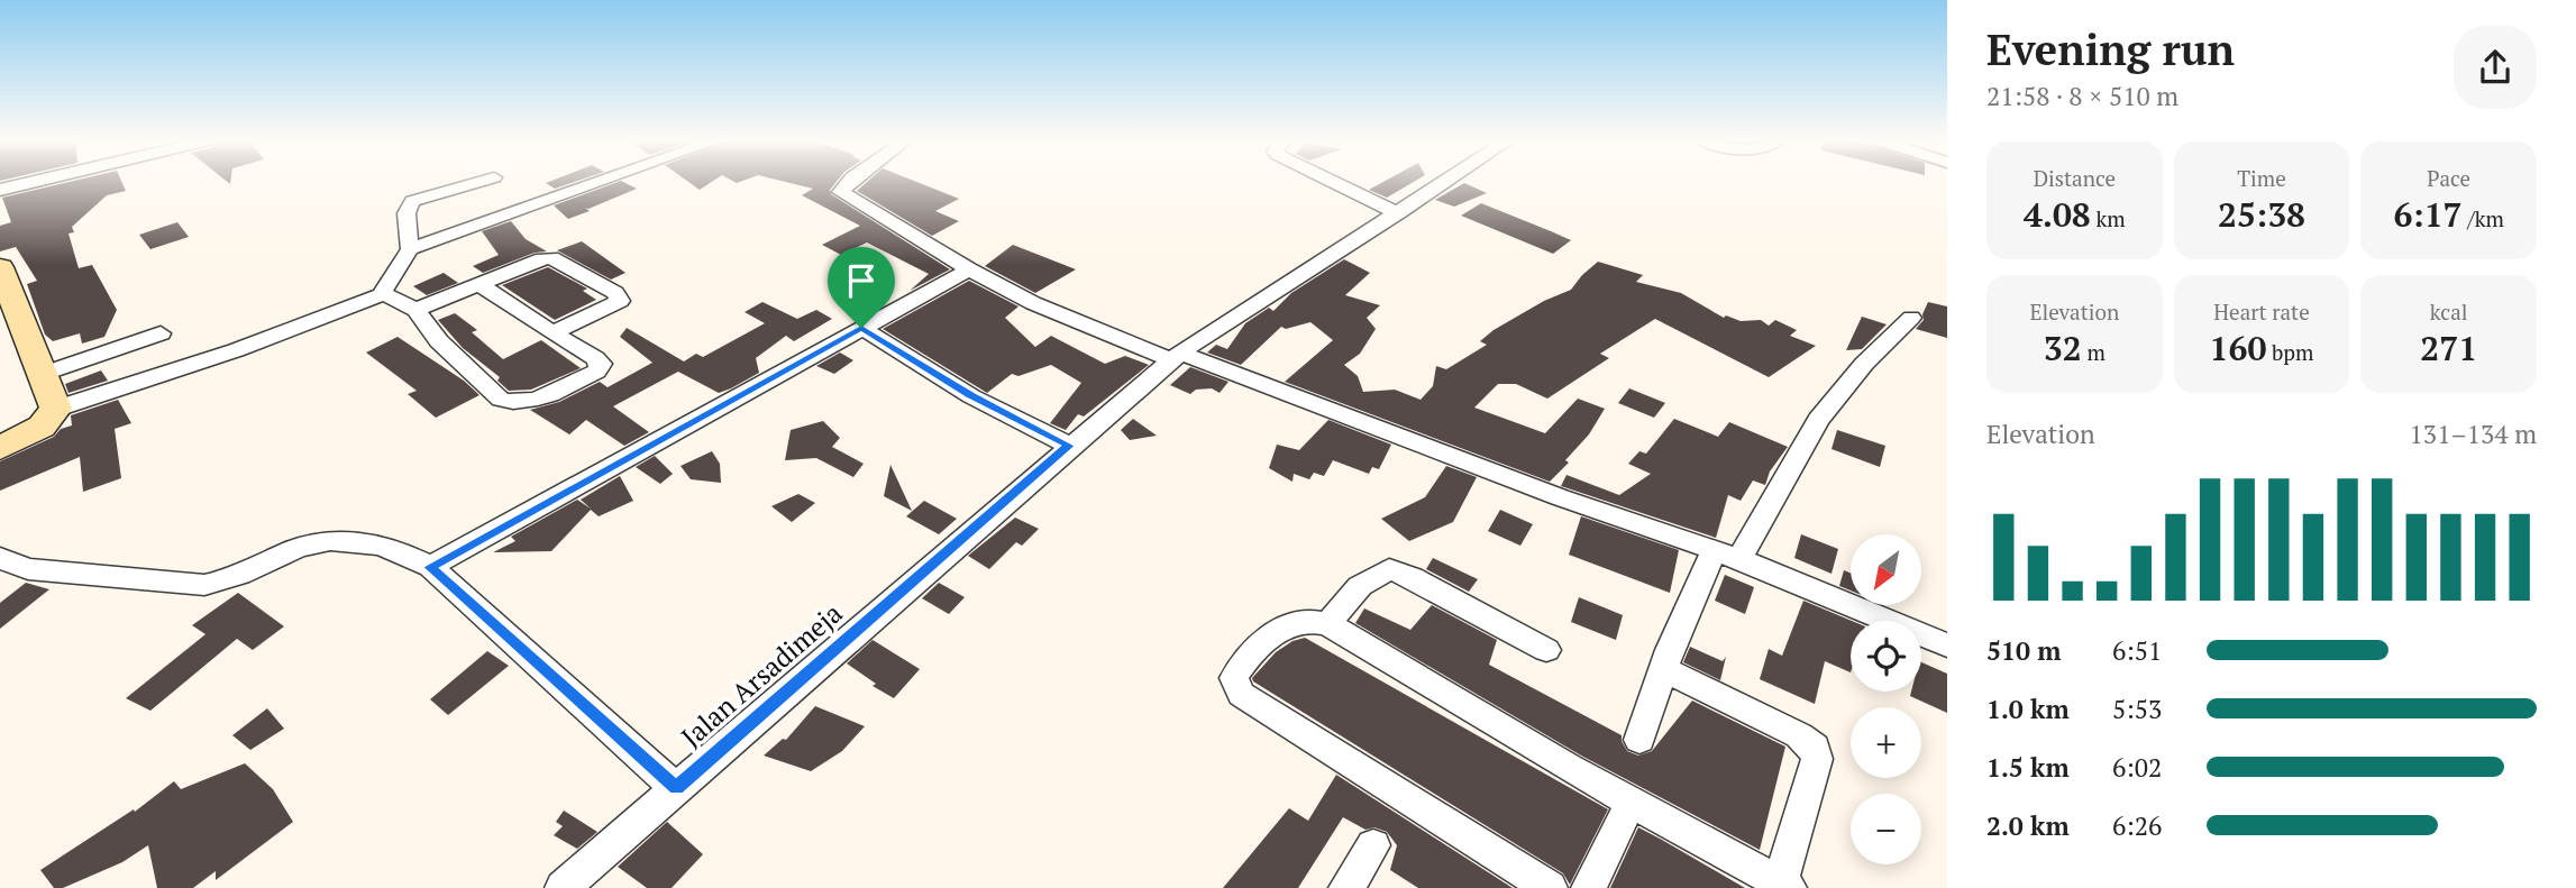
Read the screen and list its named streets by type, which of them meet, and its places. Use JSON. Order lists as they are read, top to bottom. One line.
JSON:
{"streets":{"street":["Jalan Arsadimeja"]},"north":"bottom left","page":{"heading":["Evening run","21:58 · 8 × 510 m"],"stats":[["Distance","4.08 km"],["Time","25:38"],["Pace","6:17 /km"],["Elevation","32 m"],["Heart rate","160 bpm"],["kcal","271"]],"chart":["Elevation","131–134 m"],"map_buttons":["+","−"],"list":[{"name":"510 m","note":"6:51"},{"name":"1.0 km","note":"5:53"},{"name":"1.5 km","note":"6:02"},{"name":"2.0 km","note":"6:26"}]}}
